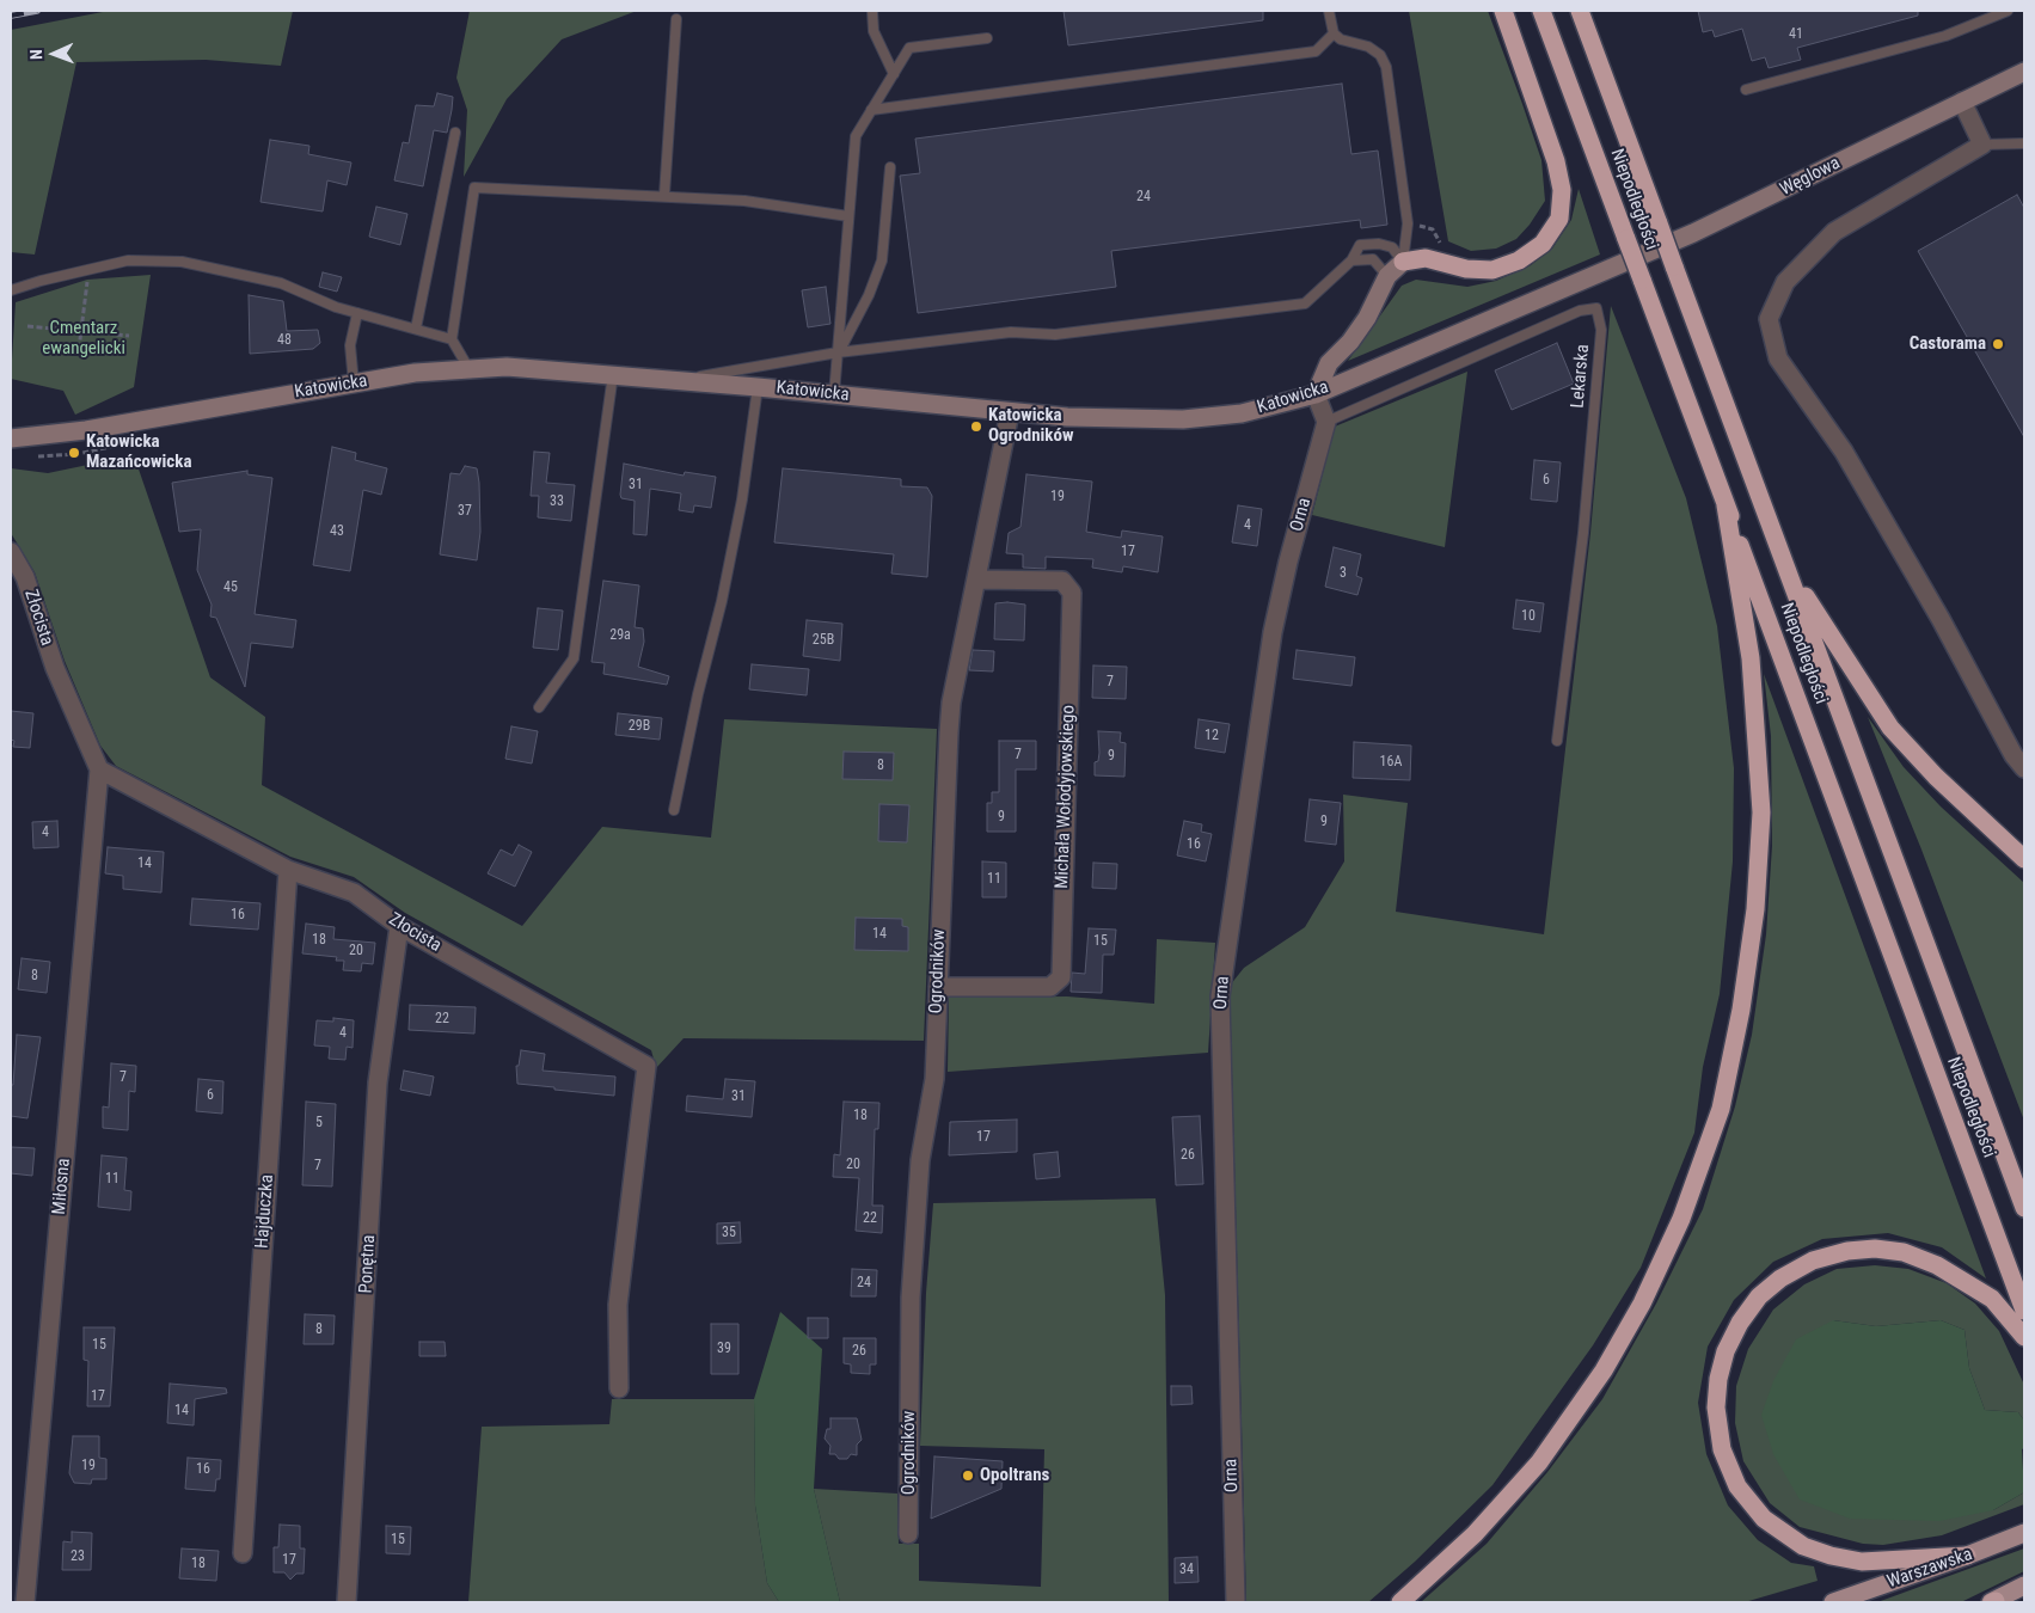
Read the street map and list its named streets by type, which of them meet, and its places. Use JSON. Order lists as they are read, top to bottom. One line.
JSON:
{"streets":{"highway":["Niepodległości"],"main road":["Warszawska"],"street":["Węglowa","Katowicka","Orna","Złocista","Michała Wołodyjowskiego","Ogrodników","Miłosna","Hajduczka","Ponętna"],"lane":["Lekarska"]},"crossings":[["Węglowa","Katowicka"],["Lekarska","Orna"],["Katowicka","Ogrodników"],["Złocista","Miłosna"],["Złocista","Hajduczka"],["Złocista","Ponętna"],["Michała Wołodyjowskiego","Ogrodników"]],"parks":["Cmentarz ewangelicki"],"places":["Castorama","Katowicka Ogrodników","Katowicka Mazańcowicka","Opoltrans"],"house_numbers":["41","24","48","6","31","19","33","37","4","43","17","3","45","10","29a","25B","7","29B","12","7","9","16A","8","9","9","4","16","14","11","16","14","18","15","20","8","22","4","7","6","31","18","5","17","26","20","7","11","22","35","24","8","15","39","26","17","14","19","16","15","23","17","18","34"],"north":"left"}
